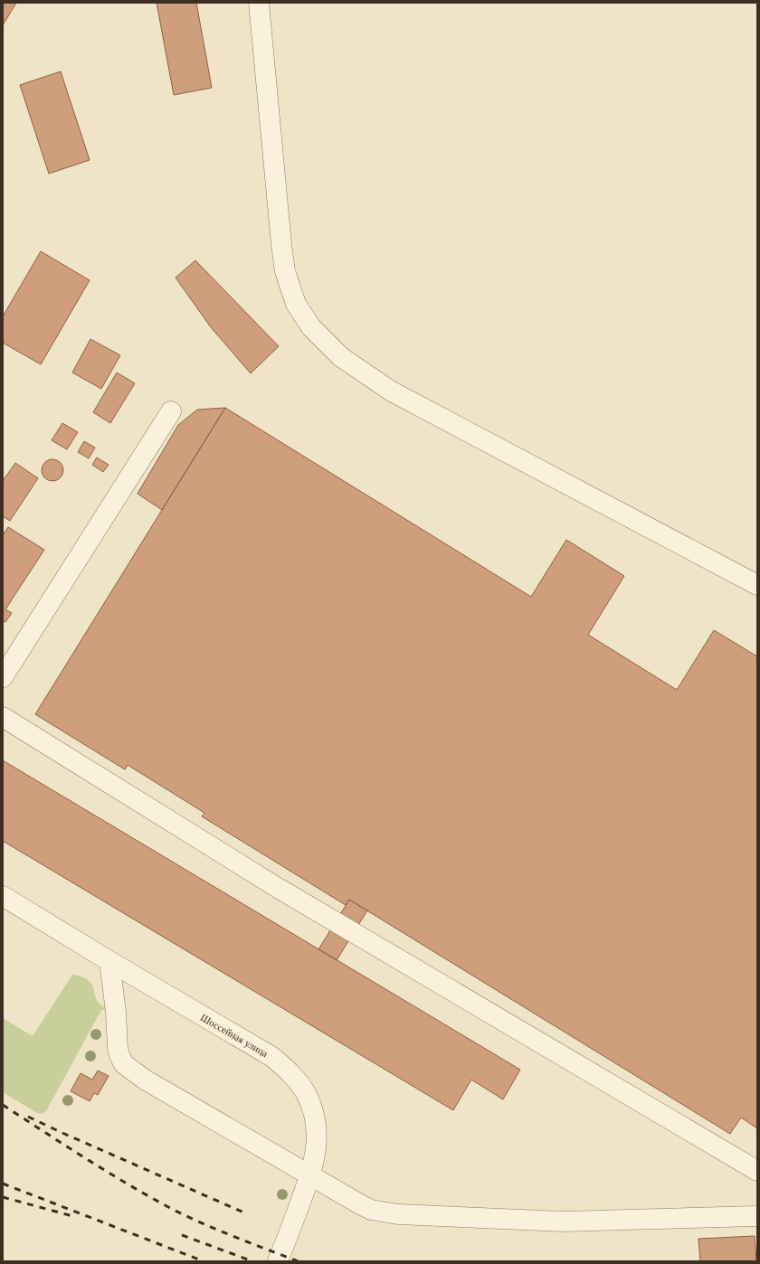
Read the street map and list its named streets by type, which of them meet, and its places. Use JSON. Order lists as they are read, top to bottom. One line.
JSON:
{"streets":{"street":["Шоссейная улица"]}}
